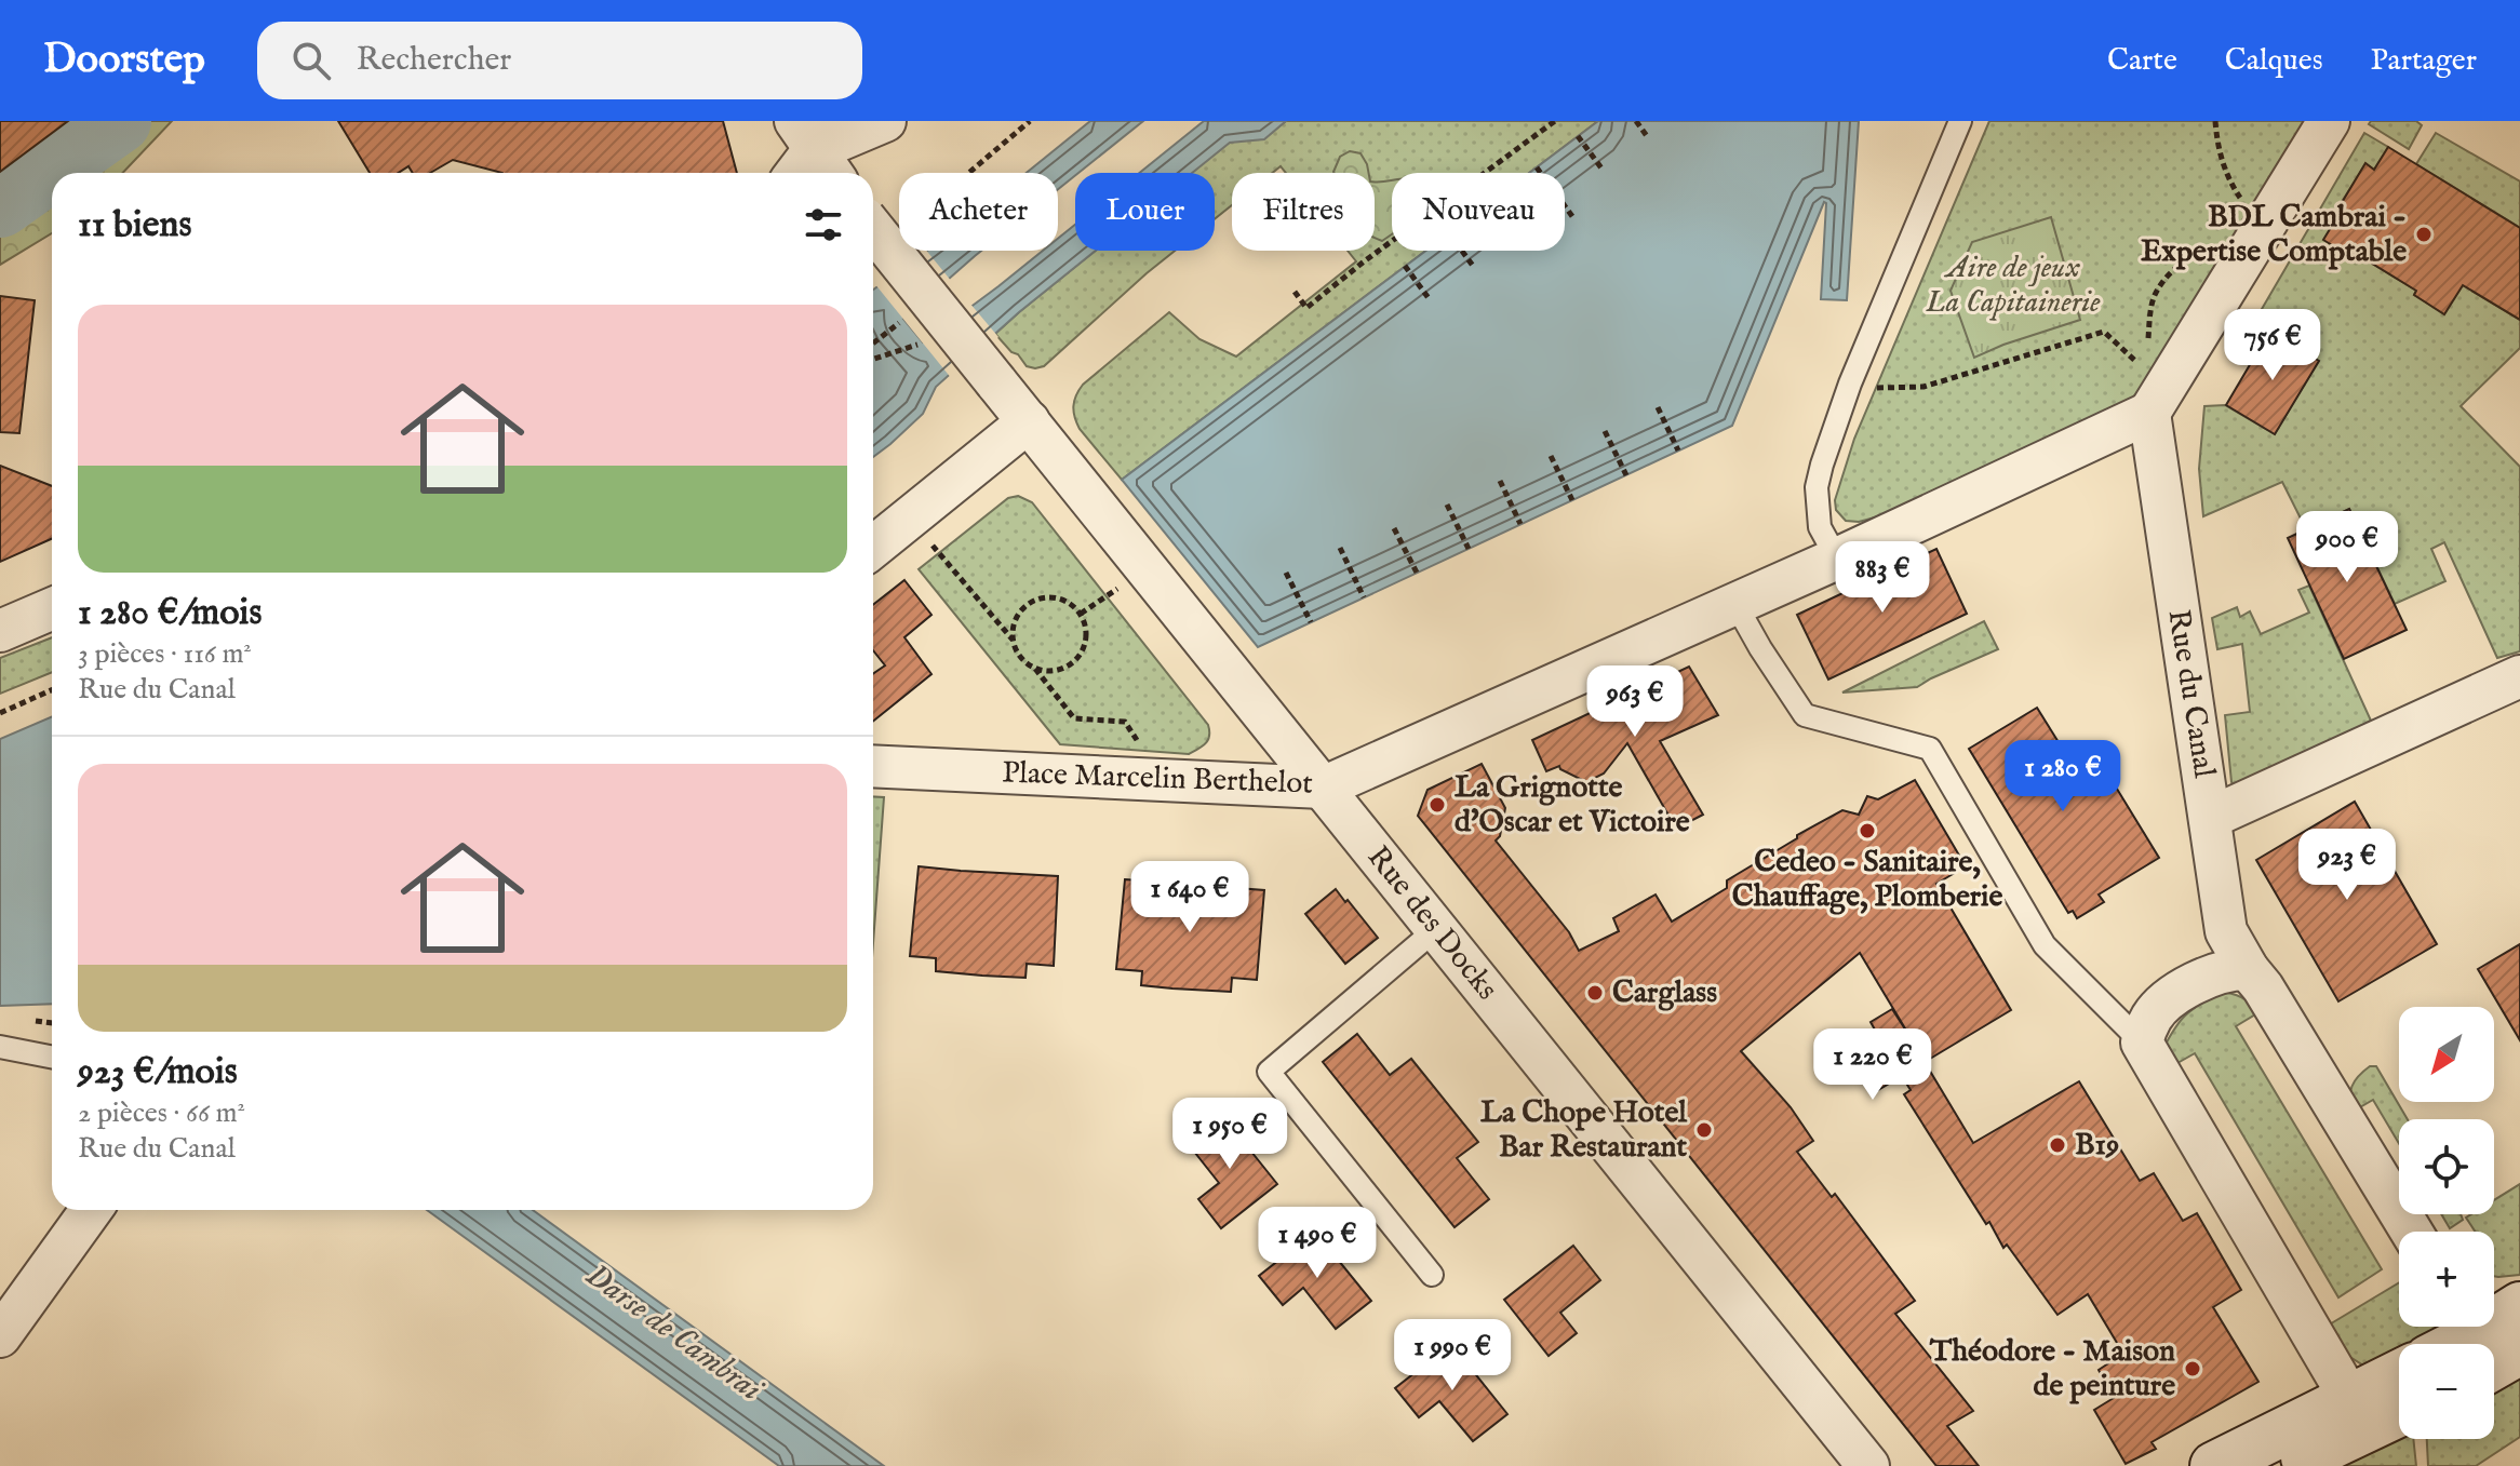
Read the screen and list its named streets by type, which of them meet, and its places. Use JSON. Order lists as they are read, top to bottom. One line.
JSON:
{"streets":{"street":["Rue du Canal","Place Marcelin Berthelot","Rue des Docks"]},"crossings":[["Rue du Canal","Place Marcelin Berthelot"],["Place Marcelin Berthelot","Rue des Docks"]],"water":["Darse de Cambrai"],"parks":["Aire de jeux La Capitainerie"],"places":["BDL Cambrai - Expertise Comptable","La Grignotte d'Oscar et Victoire","Cedeo - Sanitaire, Chauffage, Plomberie","Carglass","La Chope Hotel Bar Restaurant","B19","Théodore - Maison de peinture"],"north":"bottom left","page":{"header":"Doorstep","search":"Rechercher","nav":["Carte","Calques","Partager"],"chip":["Acheter","Louer","Filtres","Nouveau"],"heading":"11 biens","list":[{"name":"1 280 €/mois","note":"3 pièces · 116 m² · Rue du Canal"},{"name":"923 €/mois","note":"2 pièces · 66 m² · Rue du Canal"}],"price":["756 €","900 €","883 €","963 €","1 280 €","923 €","1 640 €","1 220 €","1 950 €","1 490 €","1 990 €"],"map_buttons":["+","−"]}}
